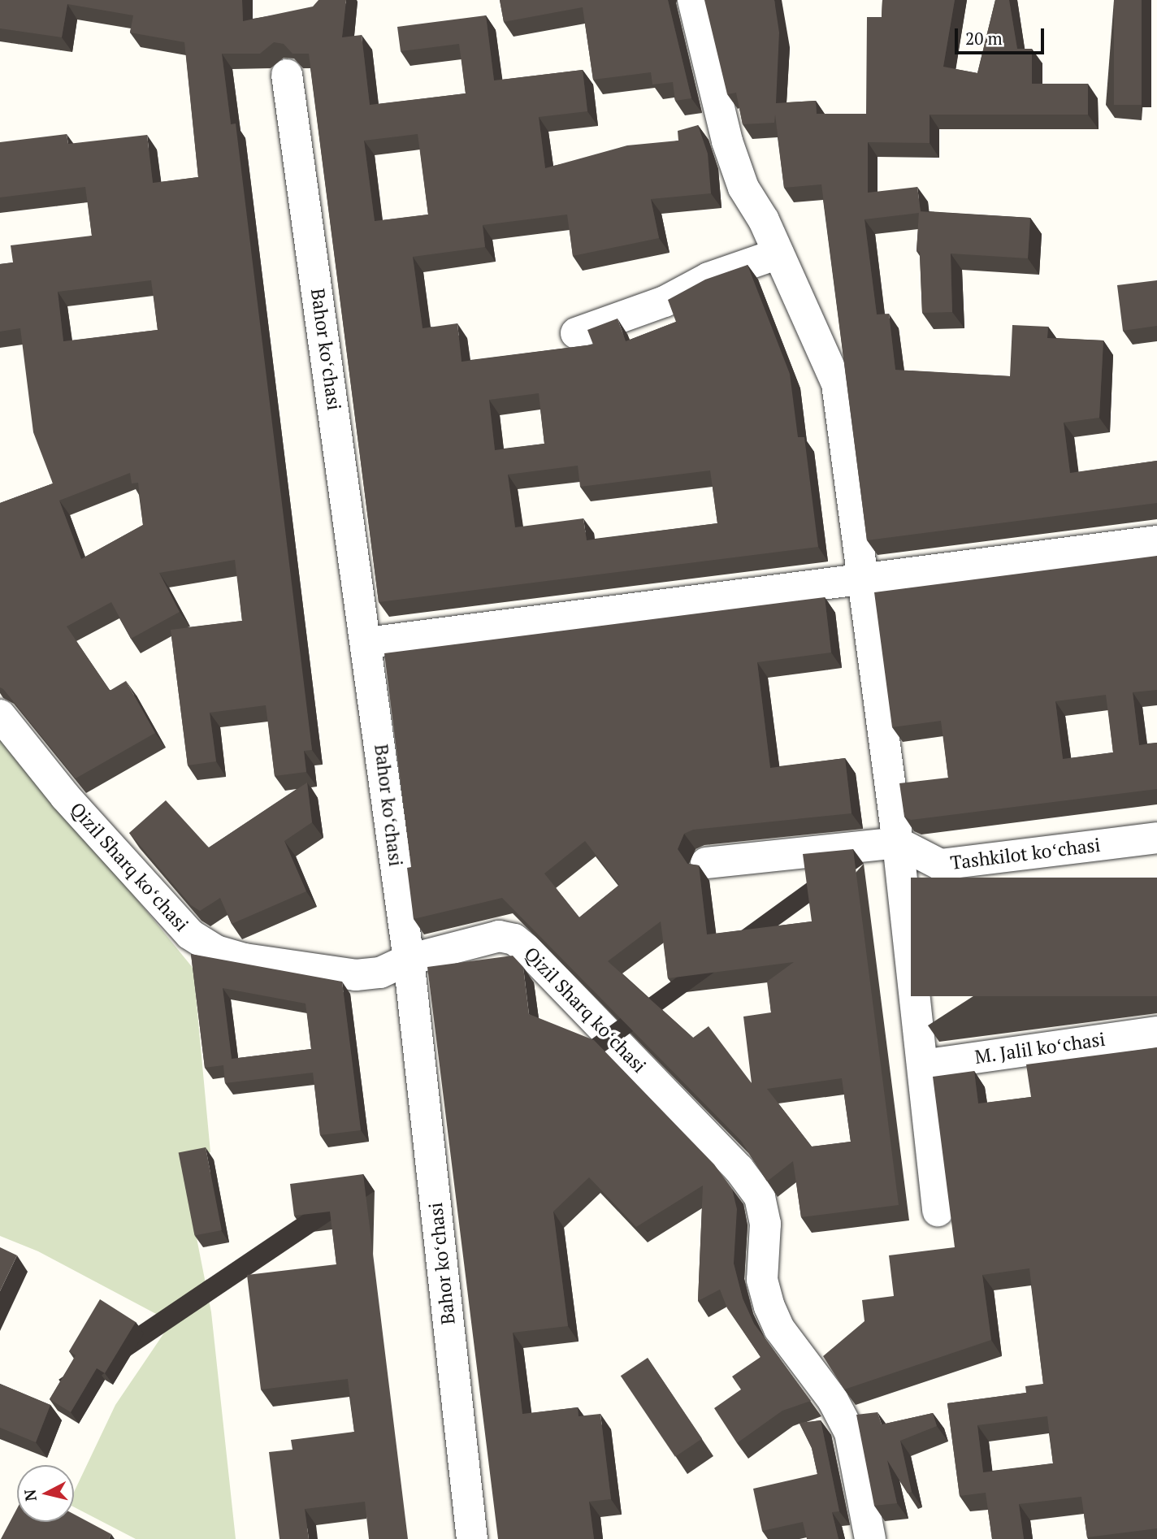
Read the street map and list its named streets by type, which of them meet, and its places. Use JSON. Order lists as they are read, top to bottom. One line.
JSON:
{"streets":{"street":["Bahor koʻchasi","Tashkilot koʻchasi","Qizil Sharq koʻchasi","M. Jalil koʻchasi"]},"crossings":[["Bahor koʻchasi","Qizil Sharq koʻchasi"]],"scale_bar":"20 m","north":"left"}
